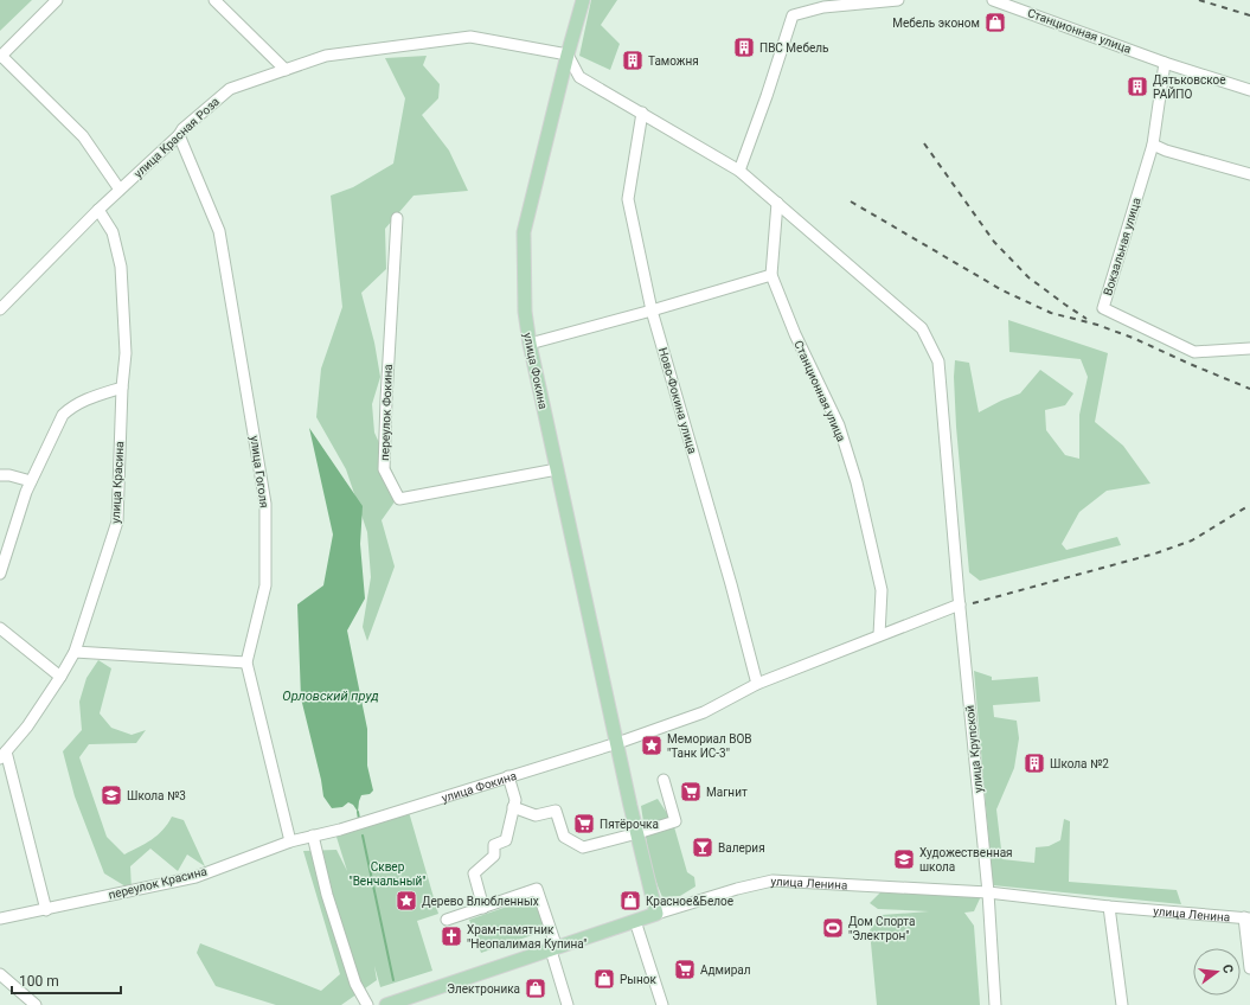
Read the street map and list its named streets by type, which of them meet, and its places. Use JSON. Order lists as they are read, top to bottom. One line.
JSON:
{"streets":{"main road":["улица Фокина","улица Ленина"],"street":["Станционная улица","улица Красная Роза","Вокзальная улица","Ново-Фокина улица","переулок Фокина","улица Гоголя","улица Красина","улица Крупской","переулок Красина"]},"crossings":[["Станционная улица","Вокзальная улица"],["Станционная улица","улица Крупской"],["улица Красная Роза","улица Фокина"],["улица Красная Роза","улица Гоголя"],["улица Красная Роза","улица Красина"],["улица Фокина","переулок Фокина"],["улица Фокина","переулок Красина"],["улица Фокина","улица Ленина"],["улица Гоголя","переулок Красина"],["улица Крупской","улица Ленина"]],"water":["Орловский пруд"],"parks":["Сквер \"Венчальный\""],"places":{"shop":["Мебель эконом","Красное&Белое","Рынок","Электроника"],"building":["ПВС Мебель","Таможня","Дятьковское РАЙПО","Школа №2"],"place":["Мемориал ВОВ \"Танк ИС-3\"","Дерево Влюбленных"],"supermarket":["Магнит","Пятёрочка","Адмирал"],"school or university":["Школа №3","Художественная школа"],"bar":["Валерия"],"sports":["Дом Спорта \"Электрон\""],"church":["Храм-памятник \"Неопалимая Купина\""]},"scale_bar":"100 m","north":"right"}
